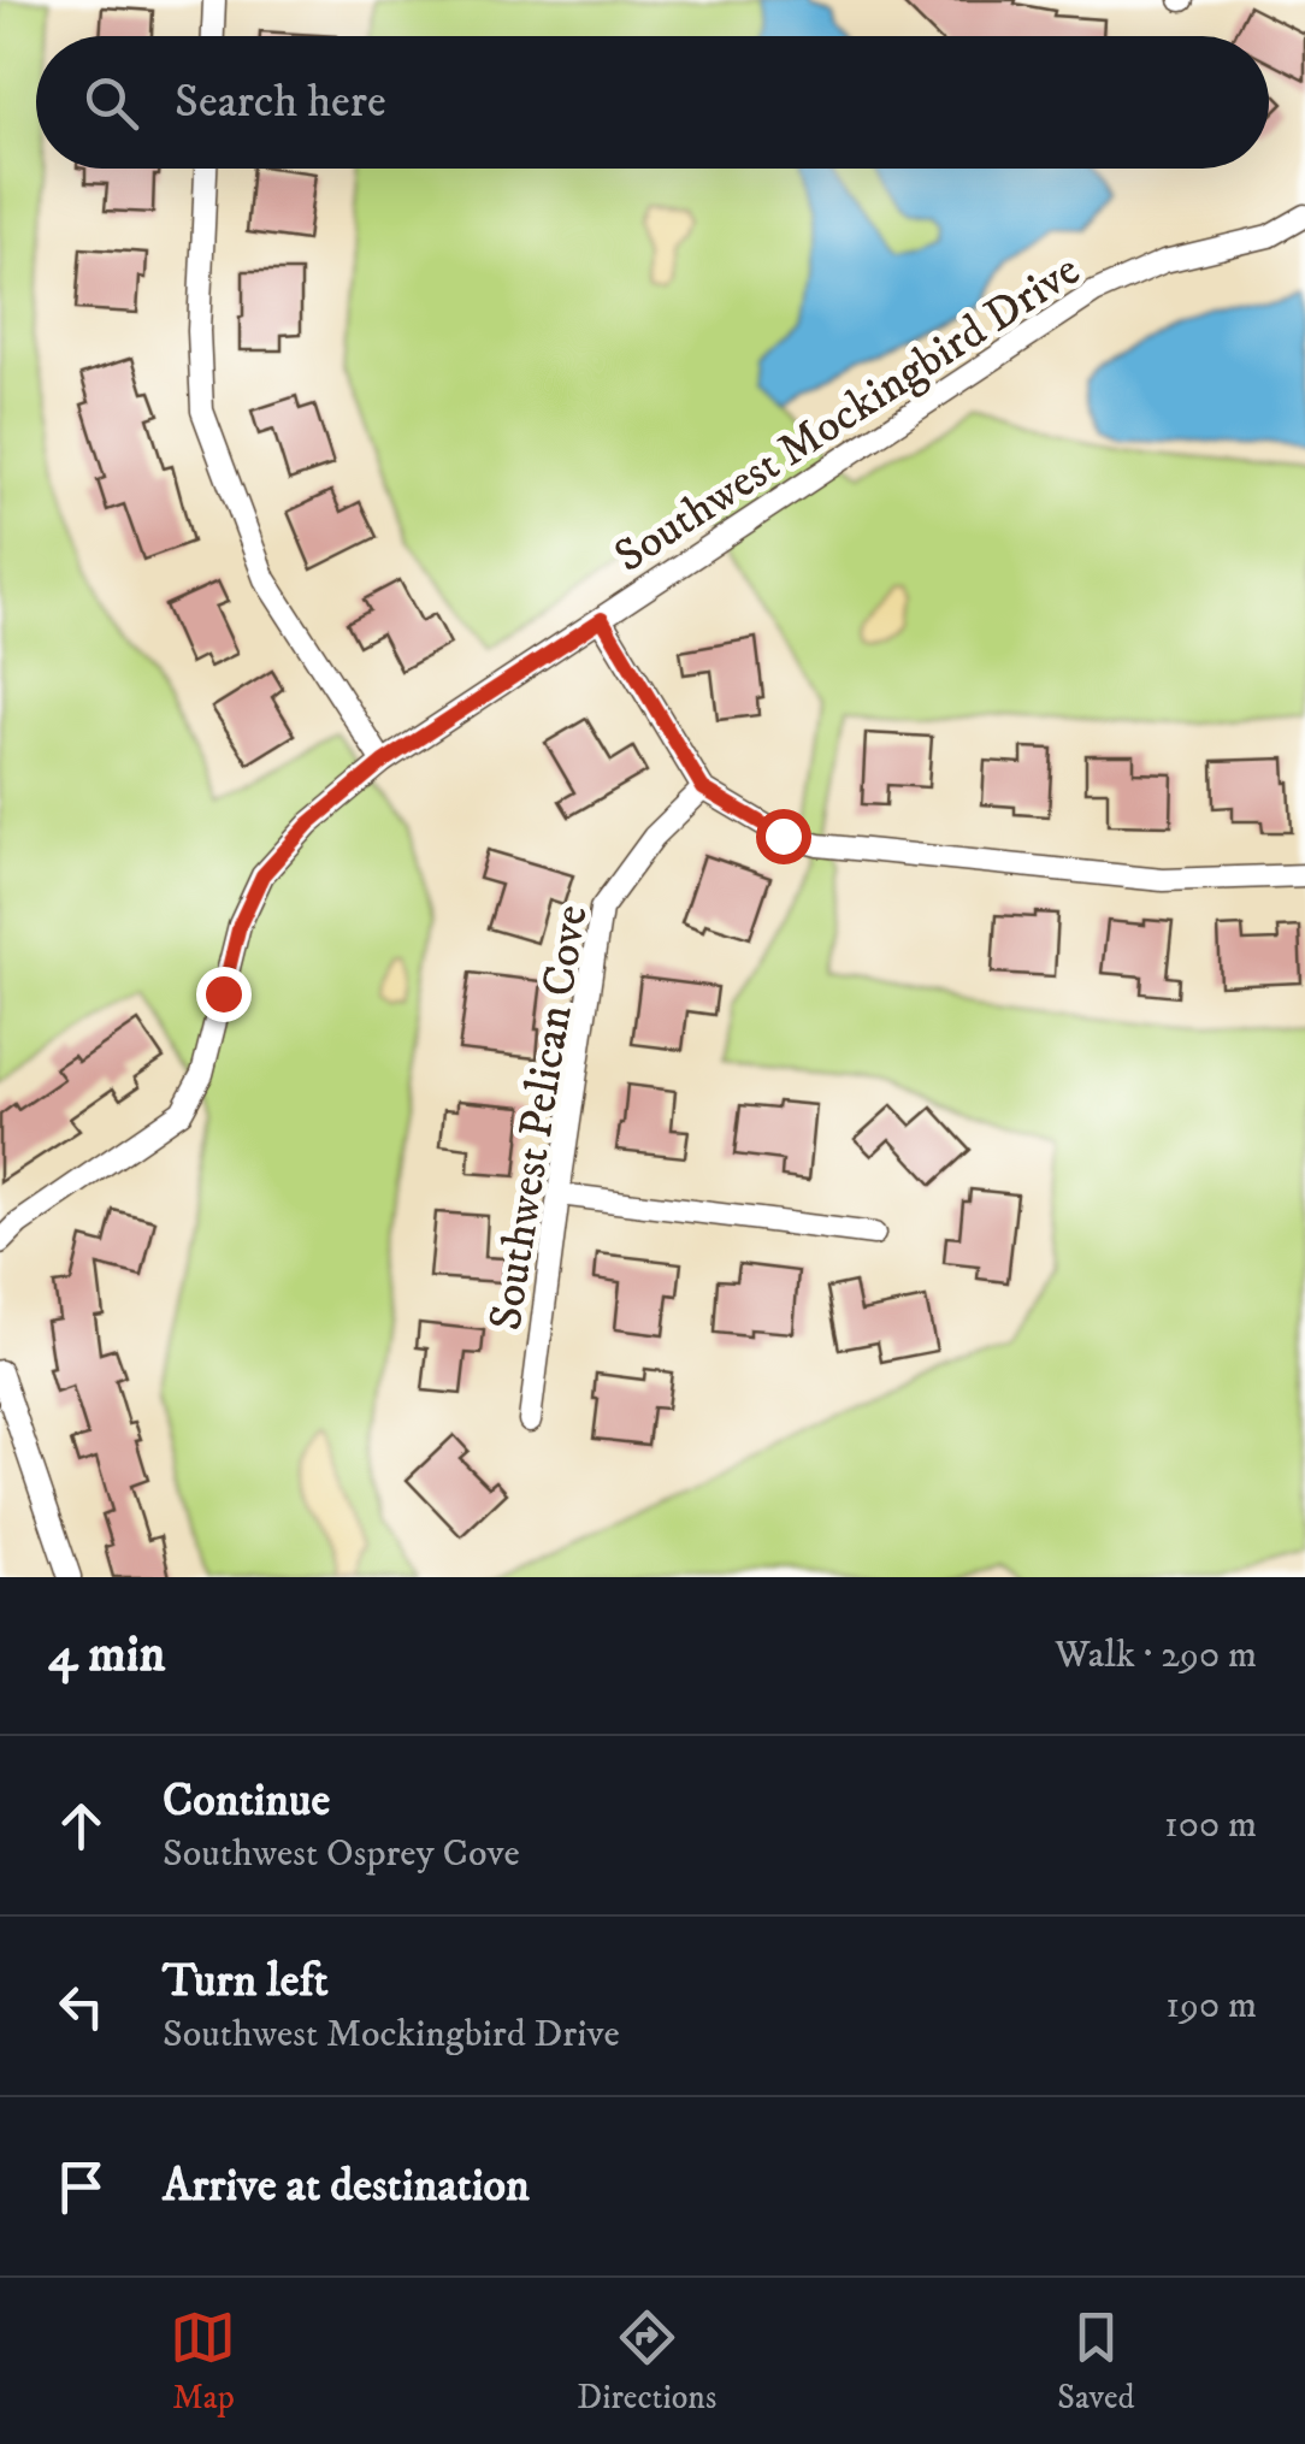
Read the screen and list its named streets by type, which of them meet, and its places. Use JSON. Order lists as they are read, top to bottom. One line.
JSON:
{"streets":{"street":["Southwest Mockingbird Drive","Southwest Pelican Cove"]},"page":{"search":"Search here","heading":["4 min","Walk · 290 m"],"list":[["Continue","Southwest Osprey Cove","100 m"],["Turn left","Southwest Mockingbird Drive","190 m"],"Arrive at destination"],"nav":["Map","Directions","Saved"]}}
